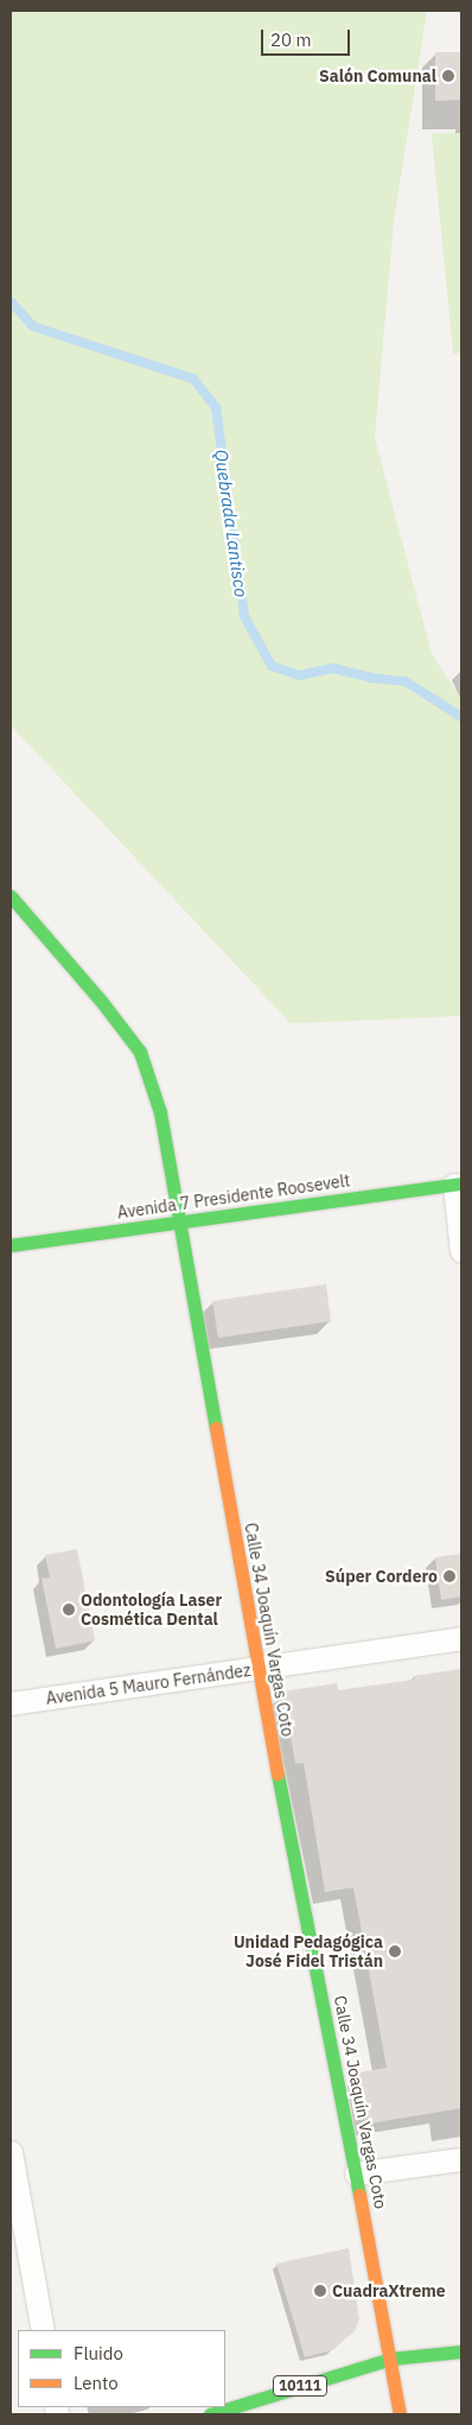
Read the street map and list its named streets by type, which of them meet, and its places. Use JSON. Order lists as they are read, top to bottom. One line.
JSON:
{"streets":{"main road":["Avenida 7 Presidente Roosevelt","Calle 34 Joaquín Vargas Coto","10111"],"street":["Avenida 5 Mauro Fernández"]},"crossings":[["Avenida 7 Presidente Roosevelt","Calle 34 Joaquín Vargas Coto"],["Calle 34 Joaquín Vargas Coto","Avenida 5 Mauro Fernández"],["Calle 34 Joaquín Vargas Coto","10111"]],"water":["Quebrada Lantisco"],"places":["Salón Comunal","Súper Cordero","Odontología Laser Cosmética Dental","Unidad Pedagógica José Fidel Tristán","CuadraXtreme"],"legend":["Fluido","Lento"],"scale_bar":"20 m"}
